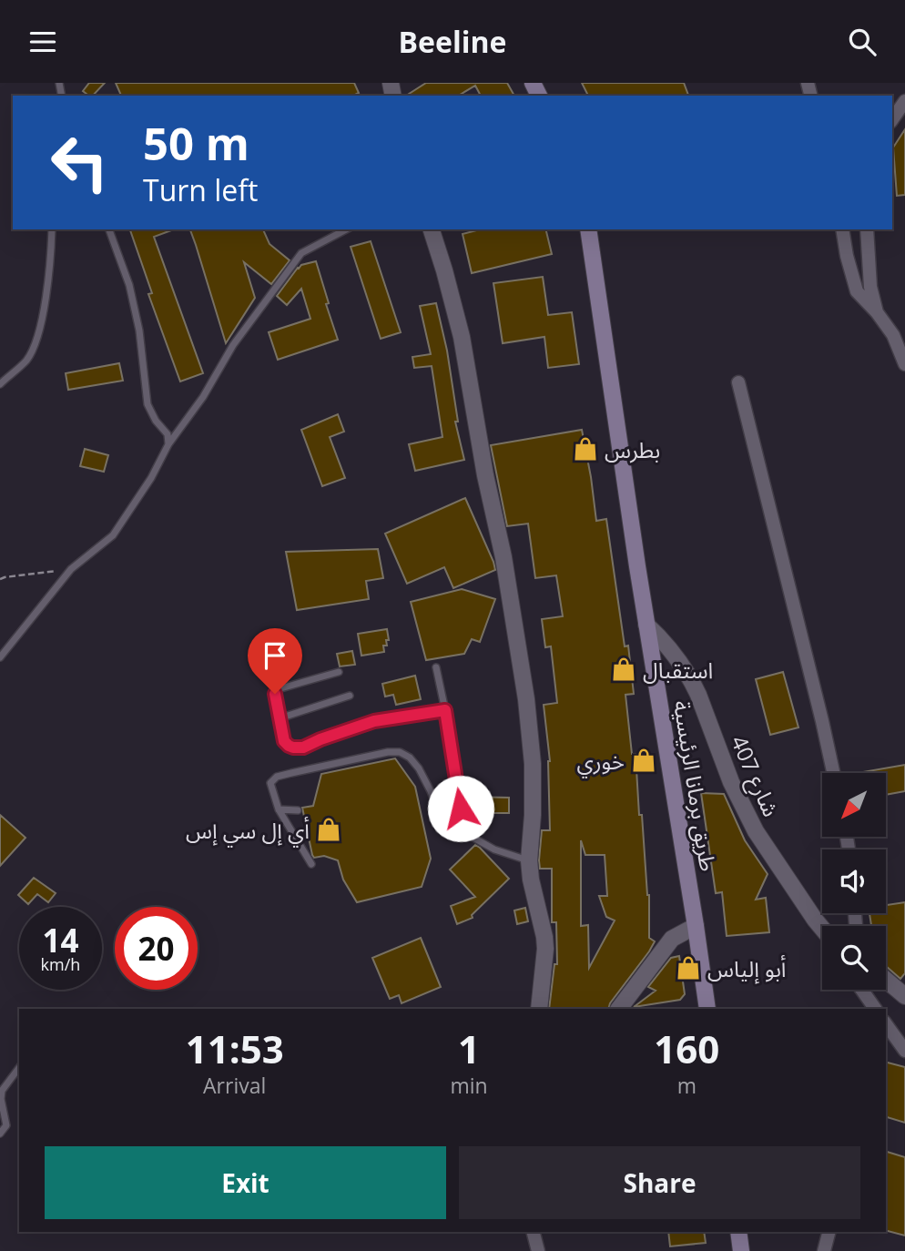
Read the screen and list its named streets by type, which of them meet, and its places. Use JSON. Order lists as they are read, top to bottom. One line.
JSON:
{"streets":{"main road":["طريق برمانا الرئيسية"],"street":["شارع 407"]},"crossings":[["شارع 407","طريق برمانا الرئيسية"]],"places":{"shop":["بطرس","استقبال","خوري","أي إل سي إس","أبو إلياس"]},"north":"bottom left","page":{"header":"Beeline","turn":["50 m","Turn left"],"speed":"14 km/h","limit":"20","eta":["11:53","Arrival","1","min","160","m"],"buttons":["Exit","Share"]}}
